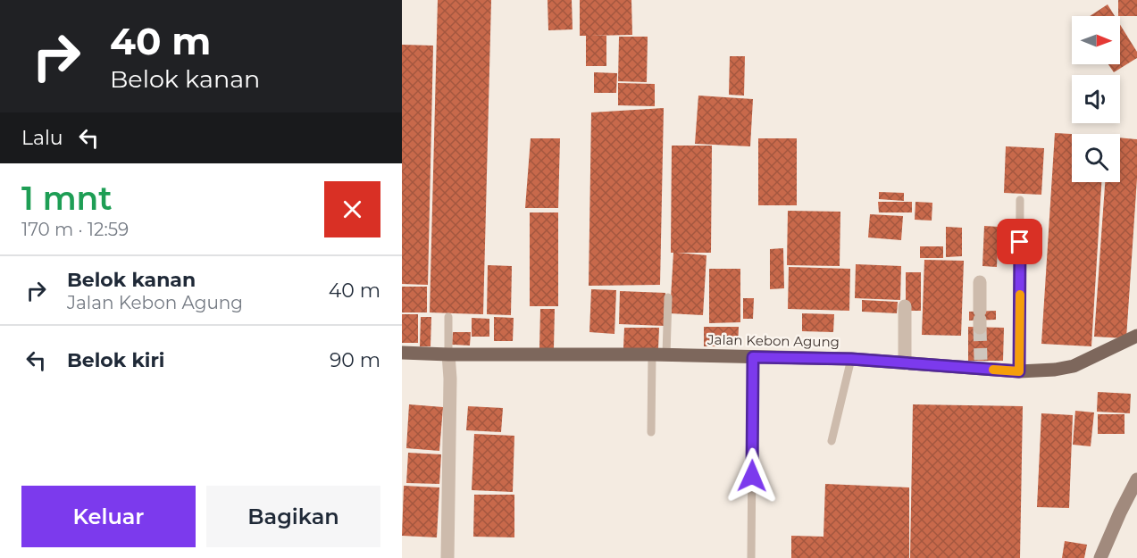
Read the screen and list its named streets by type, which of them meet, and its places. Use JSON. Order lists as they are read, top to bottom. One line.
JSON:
{"streets":{"main road":["Jalan Kebon Agung"]},"north":"right","page":{"turn":["40 m","Belok kanan"],"then":"Lalu","heading":["1 mnt","170 m · 12:59"],"list":[{"name":"Belok kanan","note":"Jalan Kebon Agung","value":"40 m"},{"name":"Belok kiri","value":"90 m"}],"buttons":["Keluar","Bagikan"]}}
